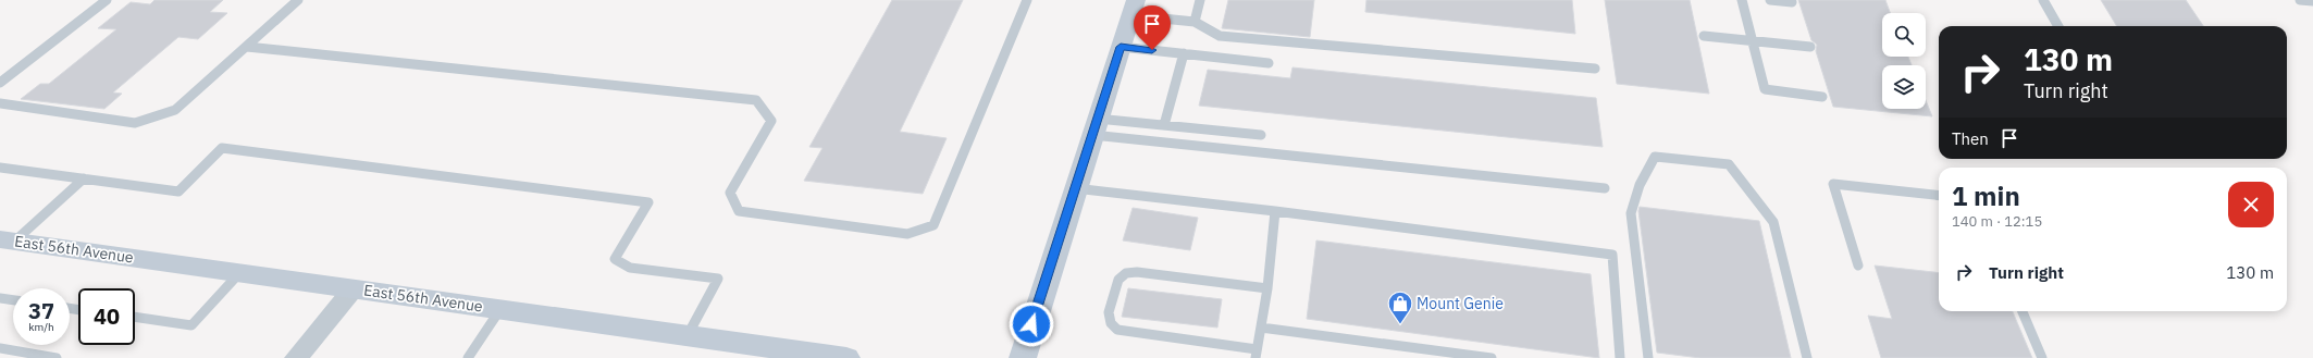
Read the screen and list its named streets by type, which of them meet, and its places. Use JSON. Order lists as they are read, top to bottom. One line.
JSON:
{"streets":{"main road":["East 56th Avenue"]},"places":{"shop":["Mount Genie"]},"page":{"turn":["130 m","Turn right"],"then":"Then","heading":["1 min","140 m · 12:15"],"list":[{"name":"Turn right","value":"130 m"}],"speed":"37 km/h","limit":"40"}}
